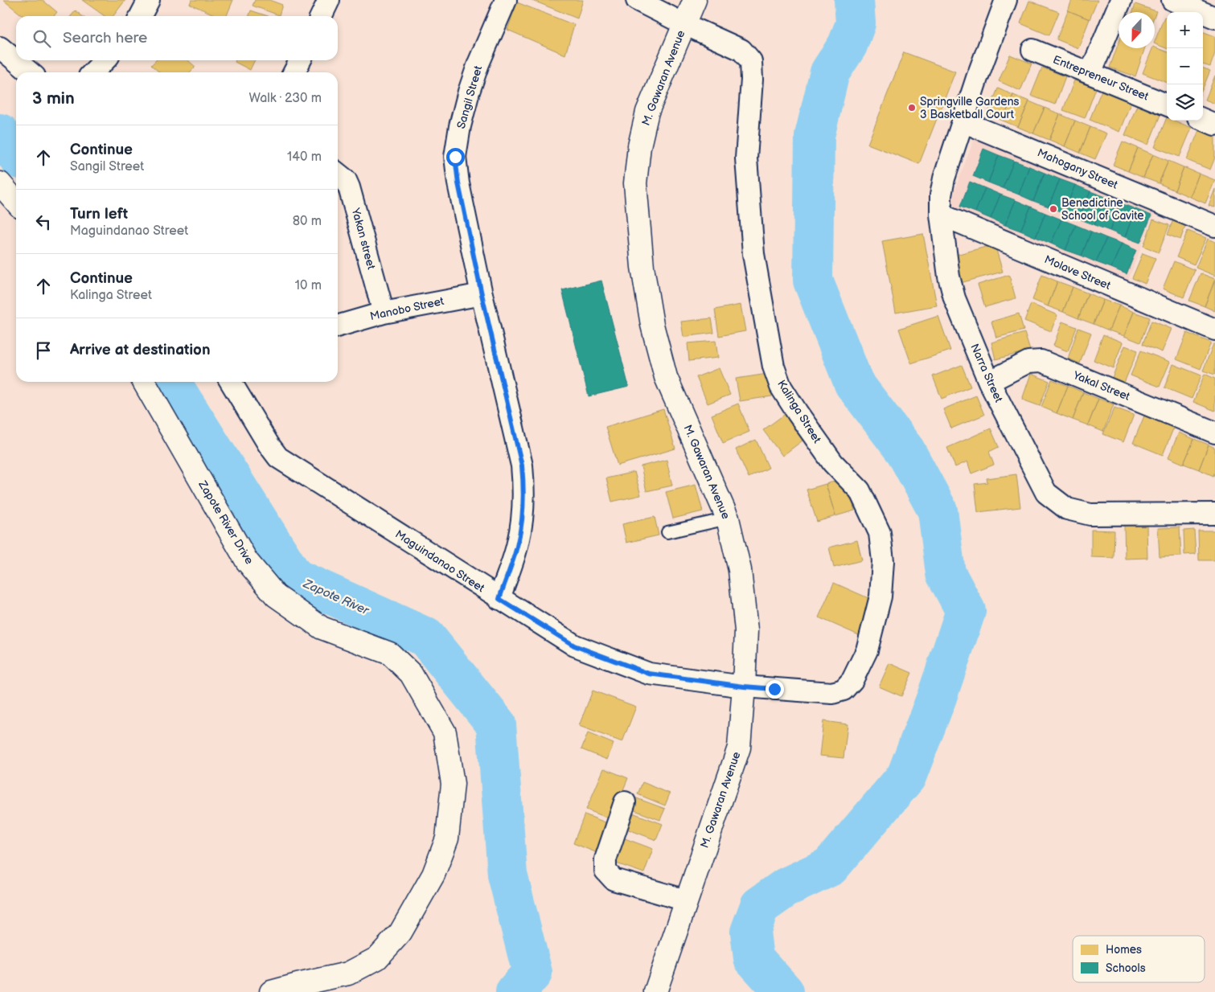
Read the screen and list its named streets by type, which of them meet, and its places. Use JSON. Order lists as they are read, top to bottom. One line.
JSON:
{"streets":{"street":["M. Gawaran Avenue","Entrepreneur Street","Sangil Street","Mahogany Street","Yakan street","Molave Street","Manobo Street","Narra Street","Yakal Street","Kalinga Street","Zapote River Drive","Maguindanao Street"]},"crossings":[["M. Gawaran Avenue","Kalinga Street"],["M. Gawaran Avenue","Maguindanao Street"],["Sangil Street","Manobo Street"],["Sangil Street","Maguindanao Street"],["Mahogany Street","Narra Street"],["Yakan street","Manobo Street"],["Molave Street","Narra Street"],["Narra Street","Yakal Street"],["Kalinga Street","Maguindanao Street"]],"water":["Zapote River"],"places":["Springville Gardens 3 Basketball Court","Benedictine School of Cavite"],"legend":["Homes","Schools"],"north":"bottom","page":{"map_buttons":["+","−"],"search":"Search here","heading":["3 min","Walk · 230 m"],"list":[["Continue","Sangil Street","140 m"],["Turn left","Maguindanao Street","80 m"],["Continue","Kalinga Street","10 m"],"Arrive at destination"]}}
